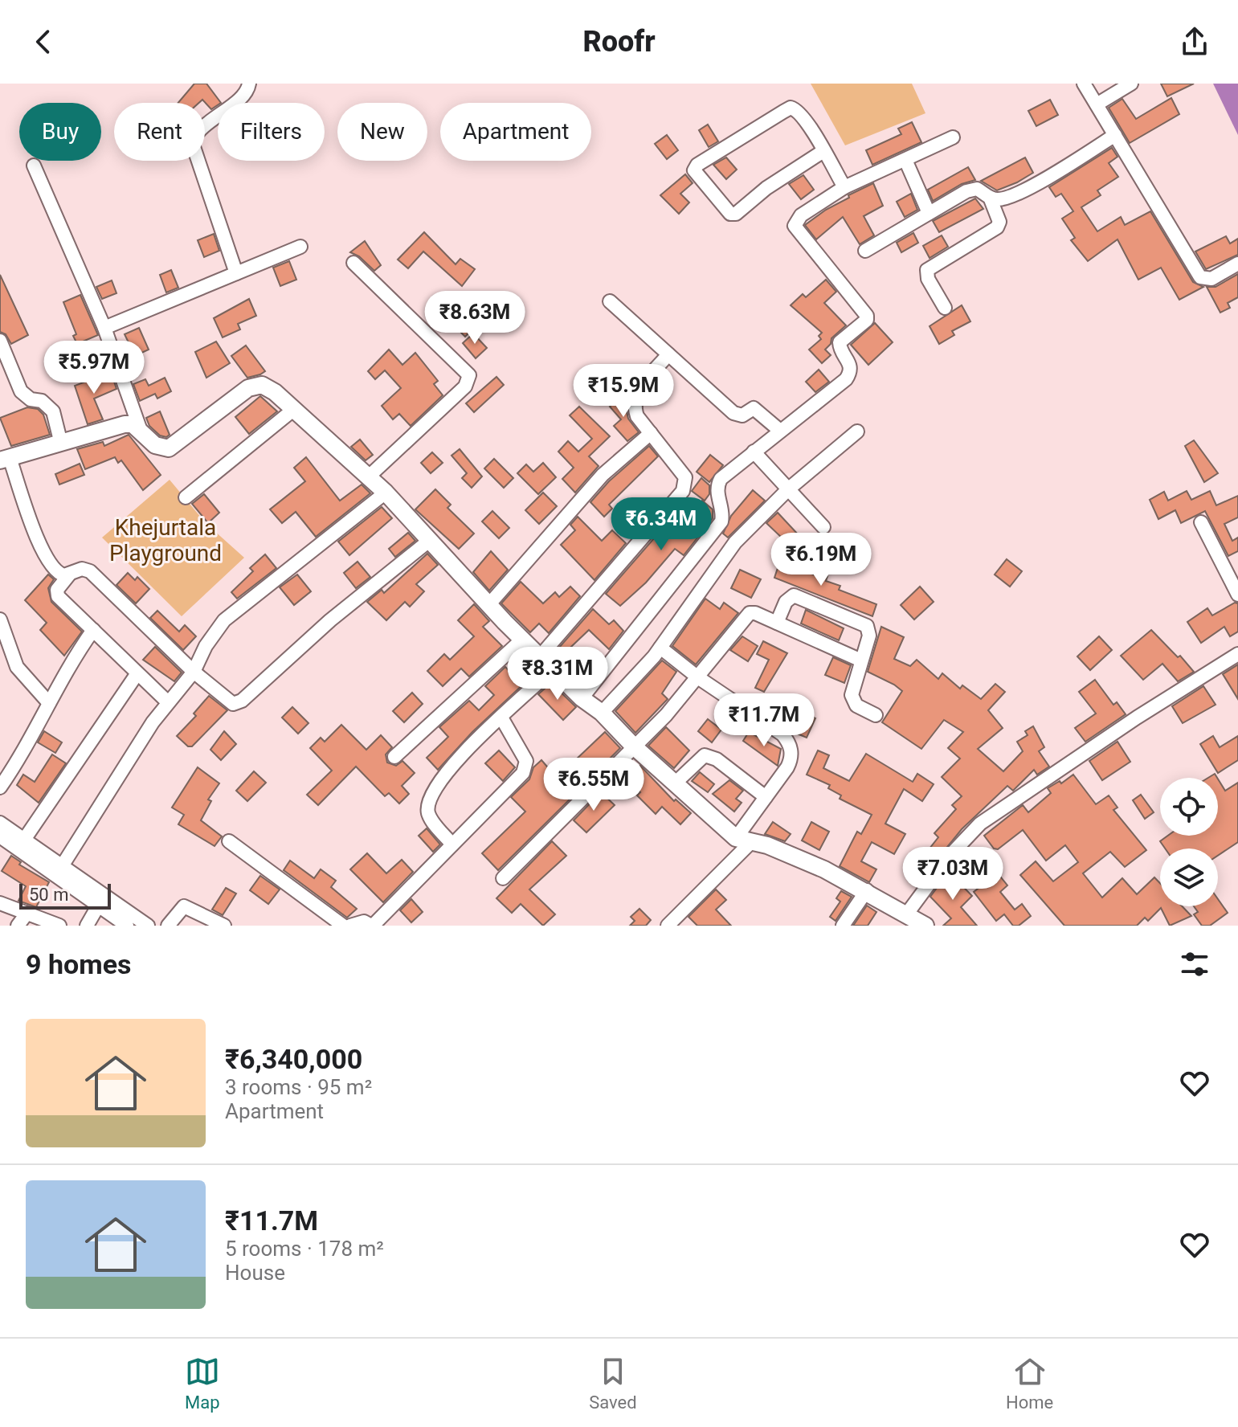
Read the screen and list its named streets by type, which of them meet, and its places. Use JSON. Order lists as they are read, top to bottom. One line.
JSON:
{"parks":["Khejurtala Playground"],"scale_bar":"50 m","page":{"header":"Roofr","chip":["Buy","Rent","Filters","New","Apartment"],"price":["₹8.63M","₹5.97M","₹15.9M","₹6.34M","₹6.19M","₹8.31M","₹11.7M","₹6.55M","₹7.03M"],"scale":"50 m","heading":"9 homes","list":[{"name":"₹6,340,000","note":"3 rooms · 95 m² · Apartment"},{"name":"₹11.7M","note":"5 rooms · 178 m² · House"}],"tabs":["Map","Saved","Home"]}}
